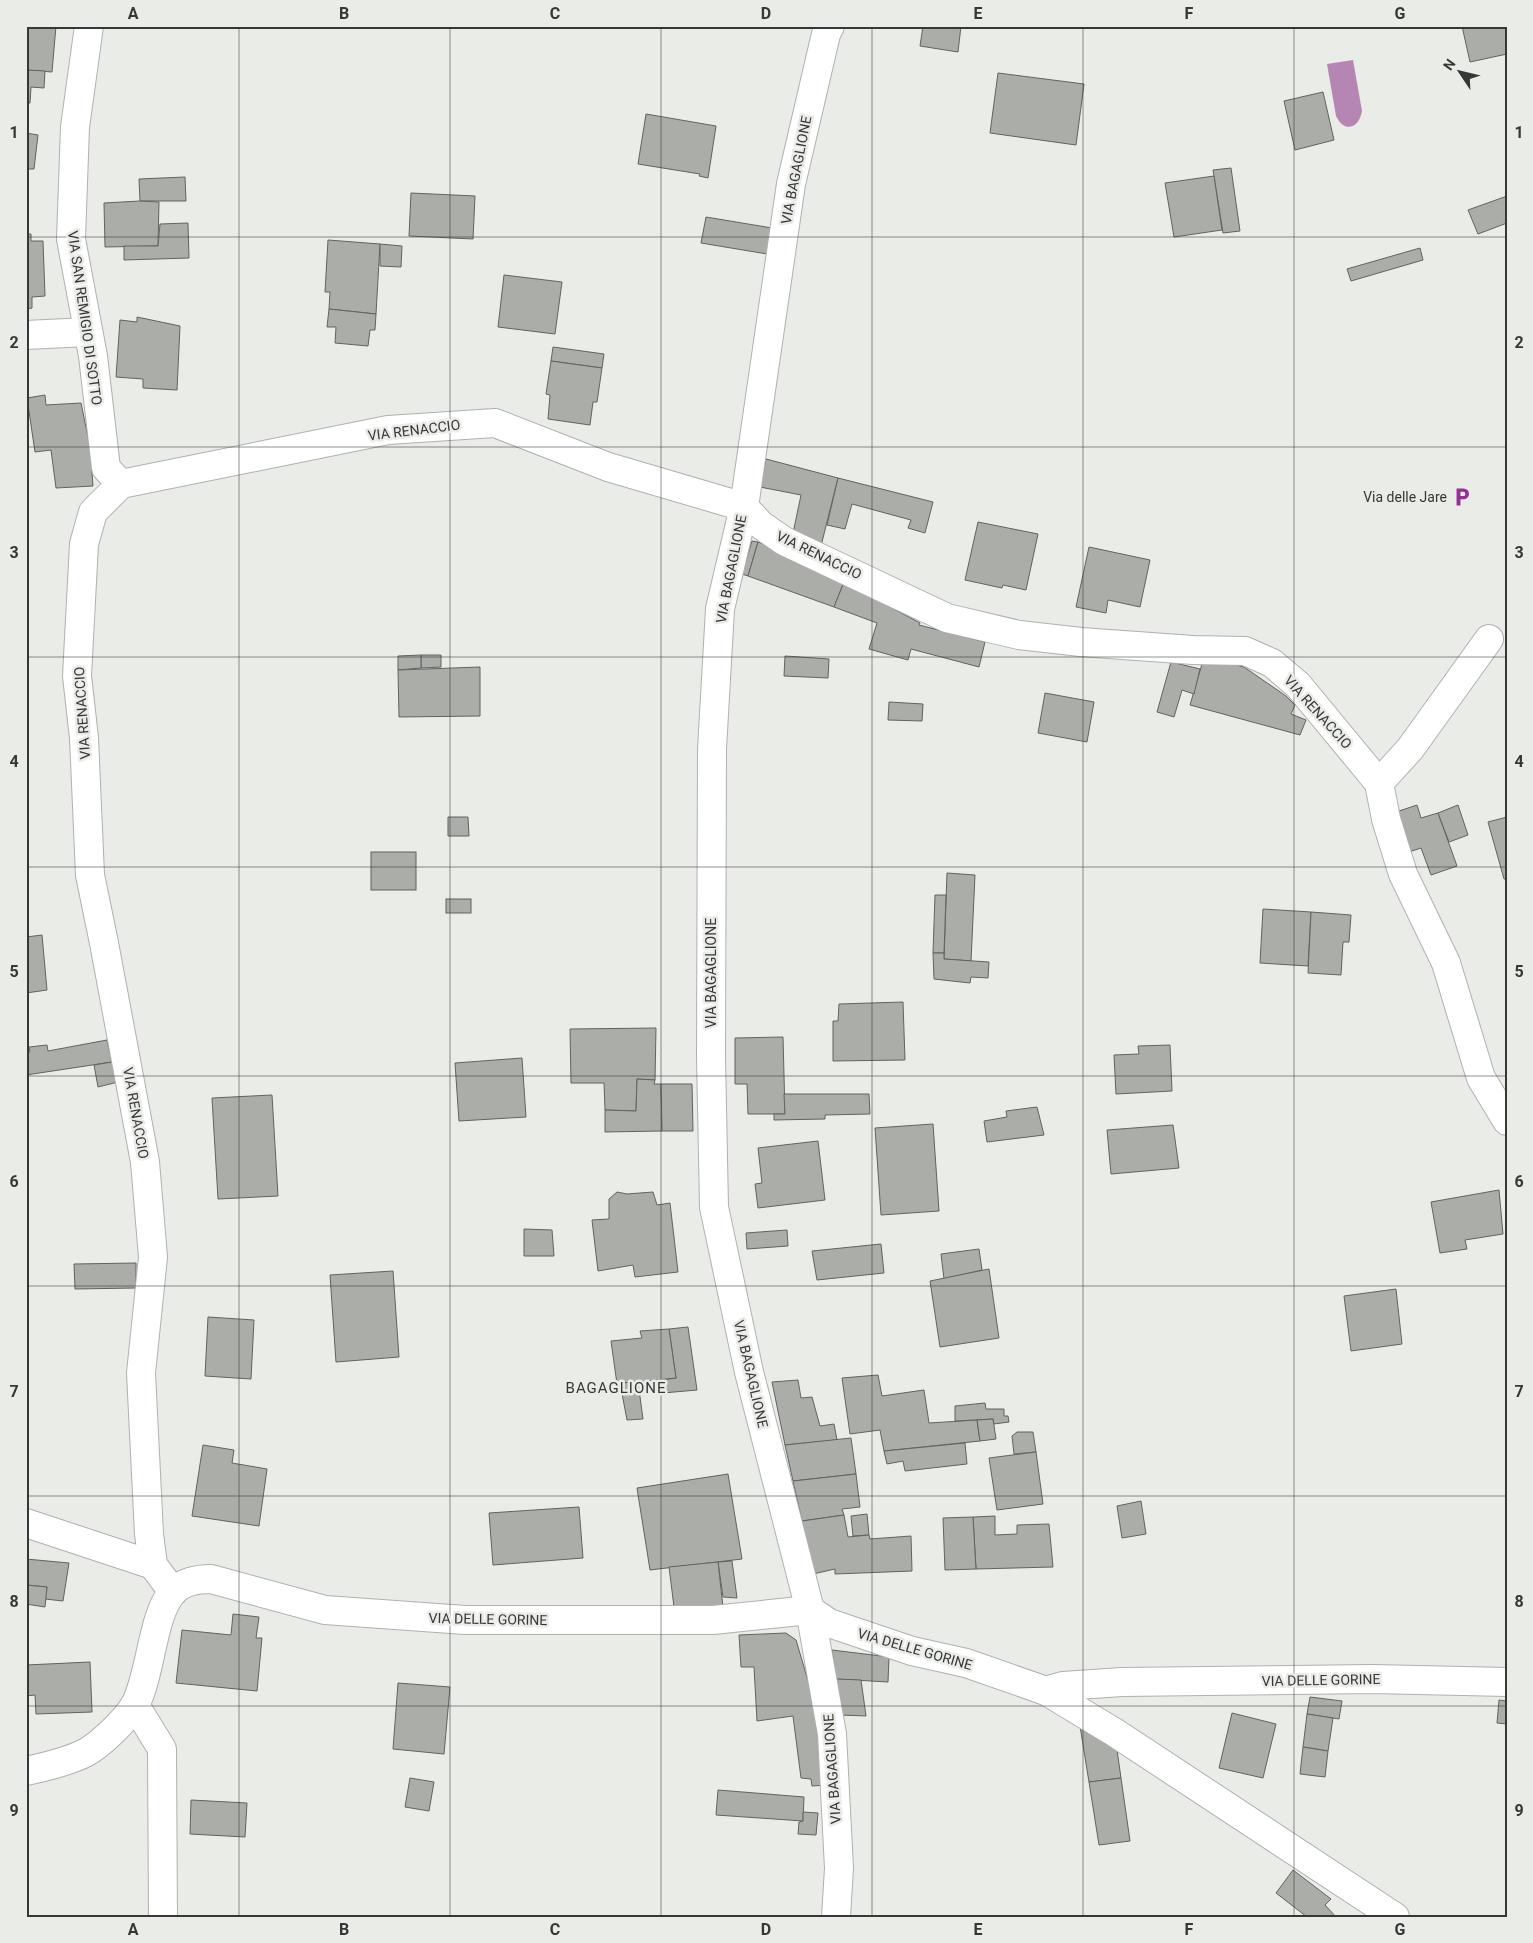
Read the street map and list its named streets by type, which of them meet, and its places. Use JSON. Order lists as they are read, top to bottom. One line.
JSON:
{"streets":{"street":["VIA BAGAGLIONE","VIA SAN REMIGIO DI SOTTO","VIA RENACCIO","VIA DELLE GORINE"]},"crossings":[["VIA BAGAGLIONE","VIA RENACCIO"],["VIA BAGAGLIONE","VIA DELLE GORINE"],["VIA SAN REMIGIO DI SOTTO","VIA RENACCIO"],["VIA RENACCIO","VIA DELLE GORINE"]],"districts":["BAGAGLIONE"],"places":{"parking":["Via delle Jare"]},"north":"top left","grid":{"columns":["A","B","C","D","E","F","G"],"rows":["1","2","3","4","5","6","7","8","9"]}}
